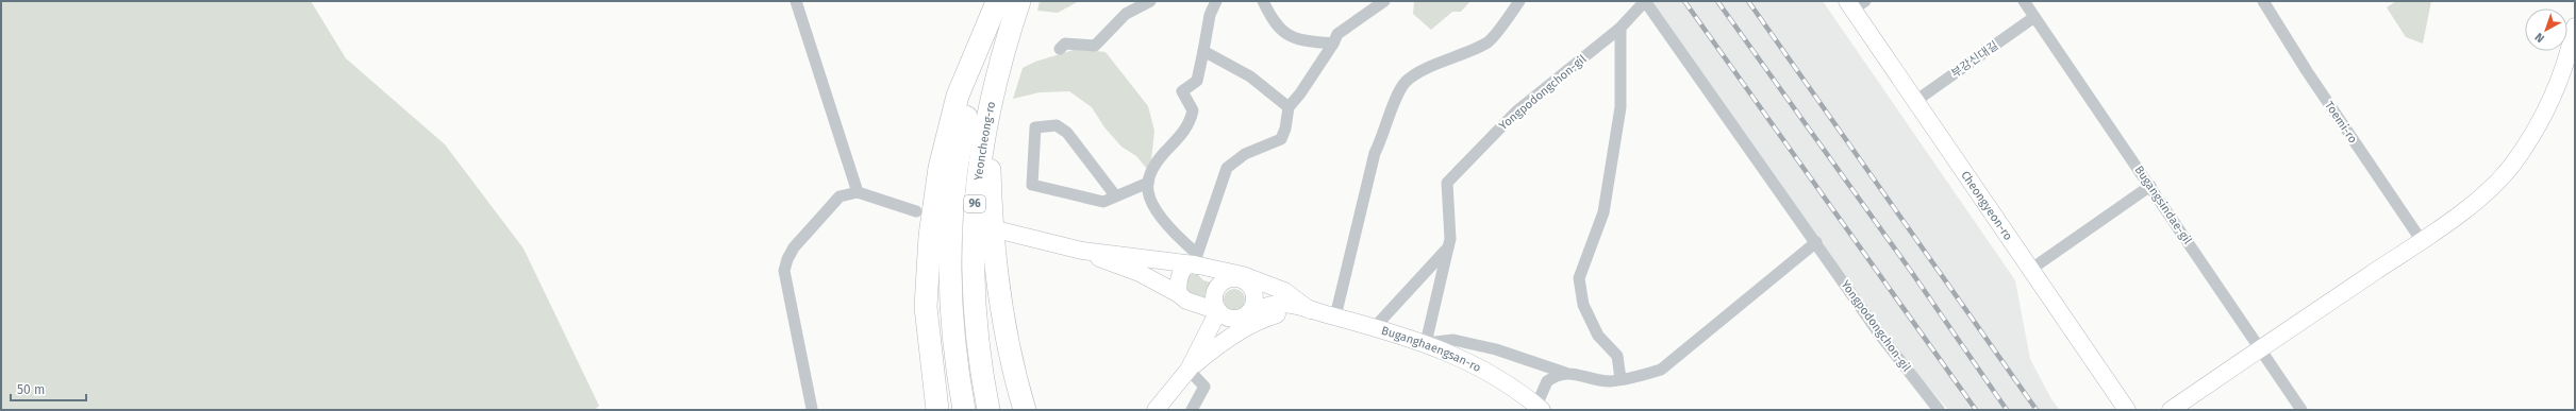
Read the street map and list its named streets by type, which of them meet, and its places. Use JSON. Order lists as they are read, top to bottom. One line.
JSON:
{"streets":{"highway":["Yeoncheong-ro","96"],"street":["부강신대길","Yongpodongchon-gil","Toemi-ro","Bugangsindae-gil","Cheongyeon-ro","Buganghaengsan-ro"]},"crossings":[["부강신대길","Bugangsindae-gil"],["부강신대길","Cheongyeon-ro"],["Yongpodongchon-gil","Buganghaengsan-ro"]],"scale_bar":"50 m","north":"bottom left"}
